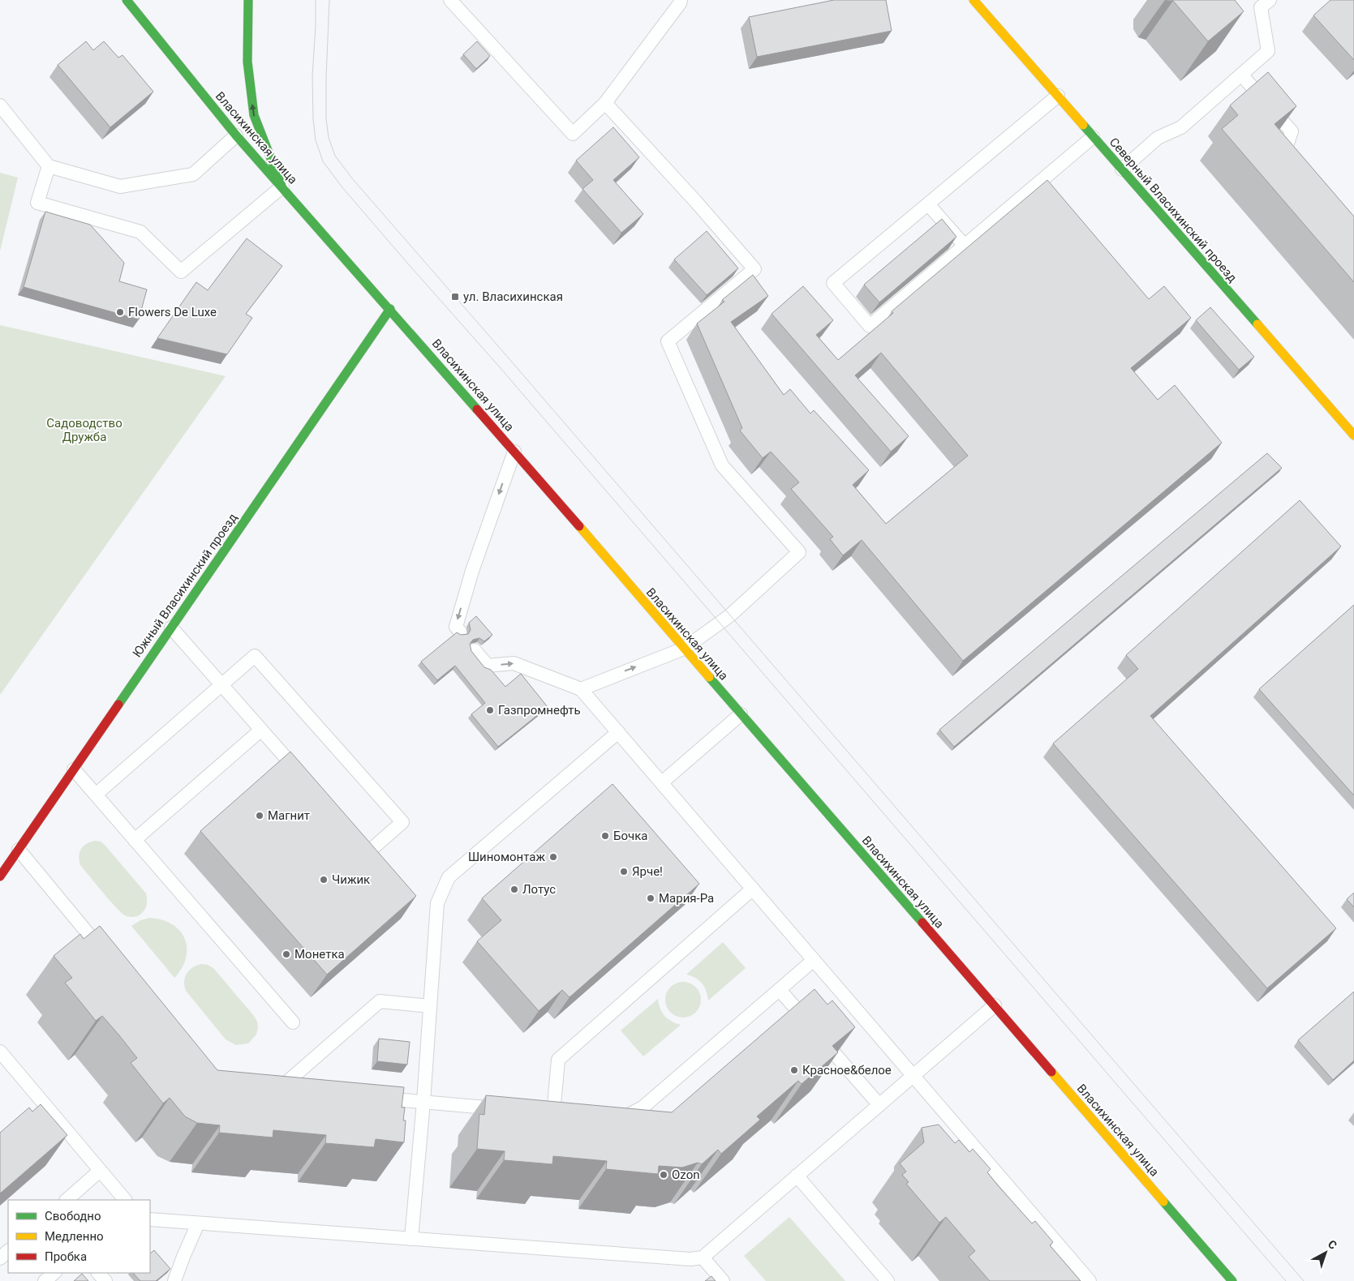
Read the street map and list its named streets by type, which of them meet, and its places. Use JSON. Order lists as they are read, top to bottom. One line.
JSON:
{"streets":{"main road":["Власихинская улица","Северный Власихинский проезд","Южный Власихинский проезд"]},"crossings":[["Власихинская улица","Южный Власихинский проезд"]],"parks":["Садоводство Дружба"],"places":{"transit":["ул. Власихинская"],"other":["Flowers De Luxe","Газпромнефть","Магнит","Бочка","Шиномонтаж","Ярче!","Чижик","Лотус","Мария-Ра","Монетка","Красное&белое","Ozon"]},"legend":["Свободно","Медленно","Пробка"],"north":"top right"}
